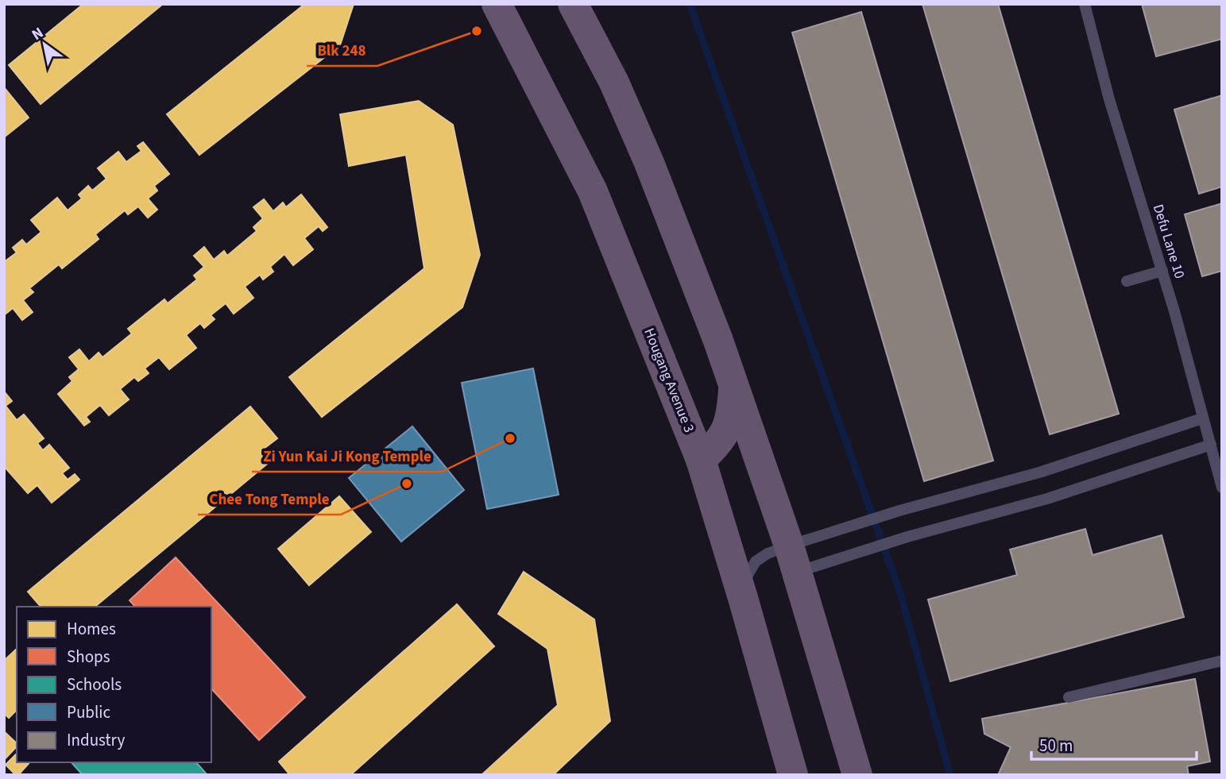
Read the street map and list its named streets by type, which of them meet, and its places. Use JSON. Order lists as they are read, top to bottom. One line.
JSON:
{"streets":{"highway":["Hougang Avenue 3"],"lane":["Defu Lane 10"]},"places":["Blk 248","Zi Yun Kai Ji Kong Temple","Chee Tong Temple"],"legend":["Homes","Shops","Schools","Public","Industry"],"scale_bar":"50 m","north":"top left"}
